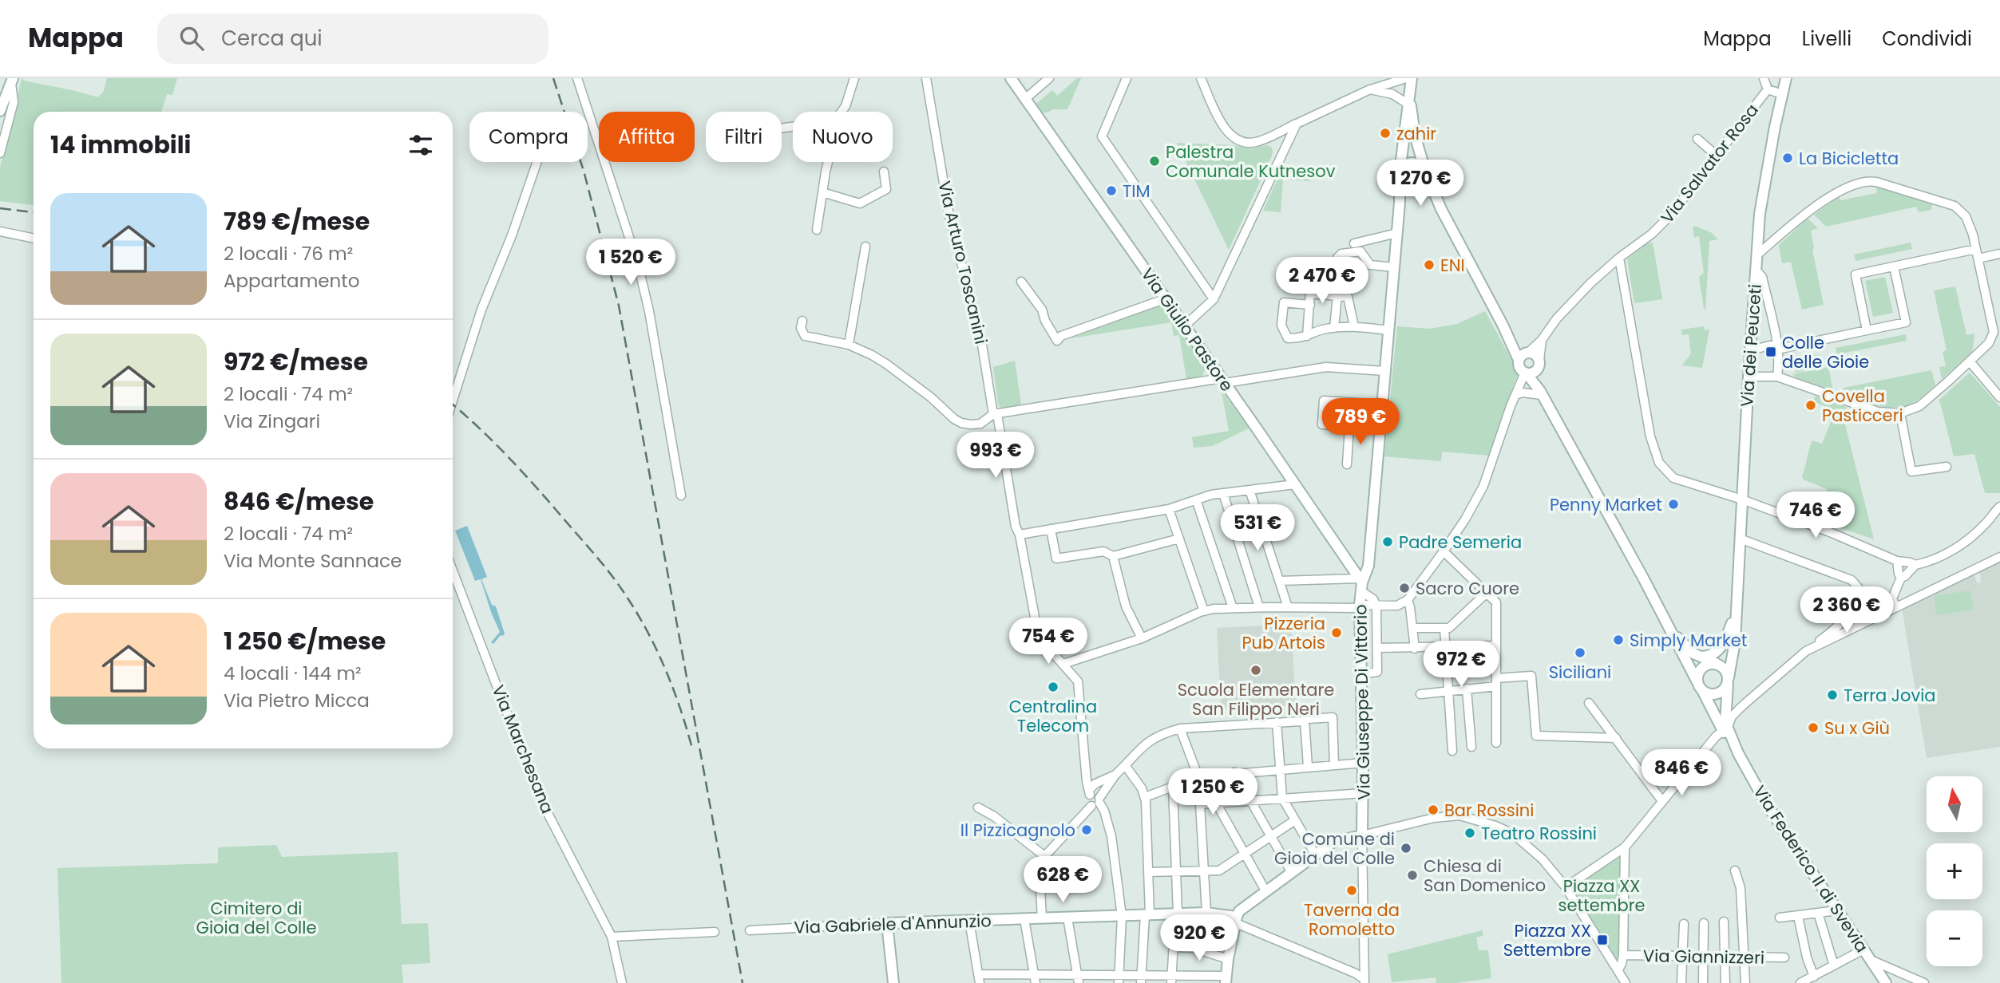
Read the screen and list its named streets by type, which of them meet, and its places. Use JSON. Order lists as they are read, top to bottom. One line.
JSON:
{"streets":{"main road":["Via Giulio Pastore","Via dei Peuceti","Via Giuseppe Di Vittorio","Via Federico II di Svevia","Via Gabriele d'Annunzio"],"street":["Via Salvator Rosa","Via Arturo Toscanini","Via Marchesana","Via Giannizzeri"]},"crossings":[["Via Salvator Rosa","Via dei Peuceti"],["Via Giulio Pastore","Via Giuseppe Di Vittorio"],["Via dei Peuceti","Via Federico II di Svevia"]],"parks":["Piazza XX settembre","Cimitero di Gioia del Colle"],"places":{"other":["zahir","La Bicicletta","Palestra Comunale Kutnesov","TIM","ENI","Covella Pasticceri","Penny Market","Padre Semeria","Sacro Cuore","Pizzeria Pub Artois","Simply Market","Siciliani","Scuola Elementare San Filippo Neri","Centralina Telecom","Terra Jovia","Su x Giù","Bar Rossini","Il Pizzicagnolo","Teatro Rossini","Comune di Gioia del Colle","Chiesa di San Domenico","Taverna da Romoletto"],"transit":["Colle delle Gioie","Piazza XX Settembre"]},"north":"top","page":{"header":"Mappa","search":"Cerca qui","nav":["Mappa","Livelli","Condividi"],"chip":["Compra","Affitta","Filtri","Nuovo"],"heading":"14 immobili","price":["1 270 €","1 520 €","2 470 €","789 €","993 €","746 €","531 €","2 360 €","754 €","972 €","846 €","1 250 €","628 €","920 €"],"list":[{"name":"789 €/mese","note":"2 locali · 76 m² · Appartamento"},{"name":"972 €/mese","note":"2 locali · 74 m² · Via Zingari"},{"name":"846 €/mese","note":"2 locali · 74 m² · Via Monte Sannace"},{"name":"1 250 €/mese","note":"4 locali · 144 m² · Via Pietro Micca"}],"map_buttons":["+","−"]}}
